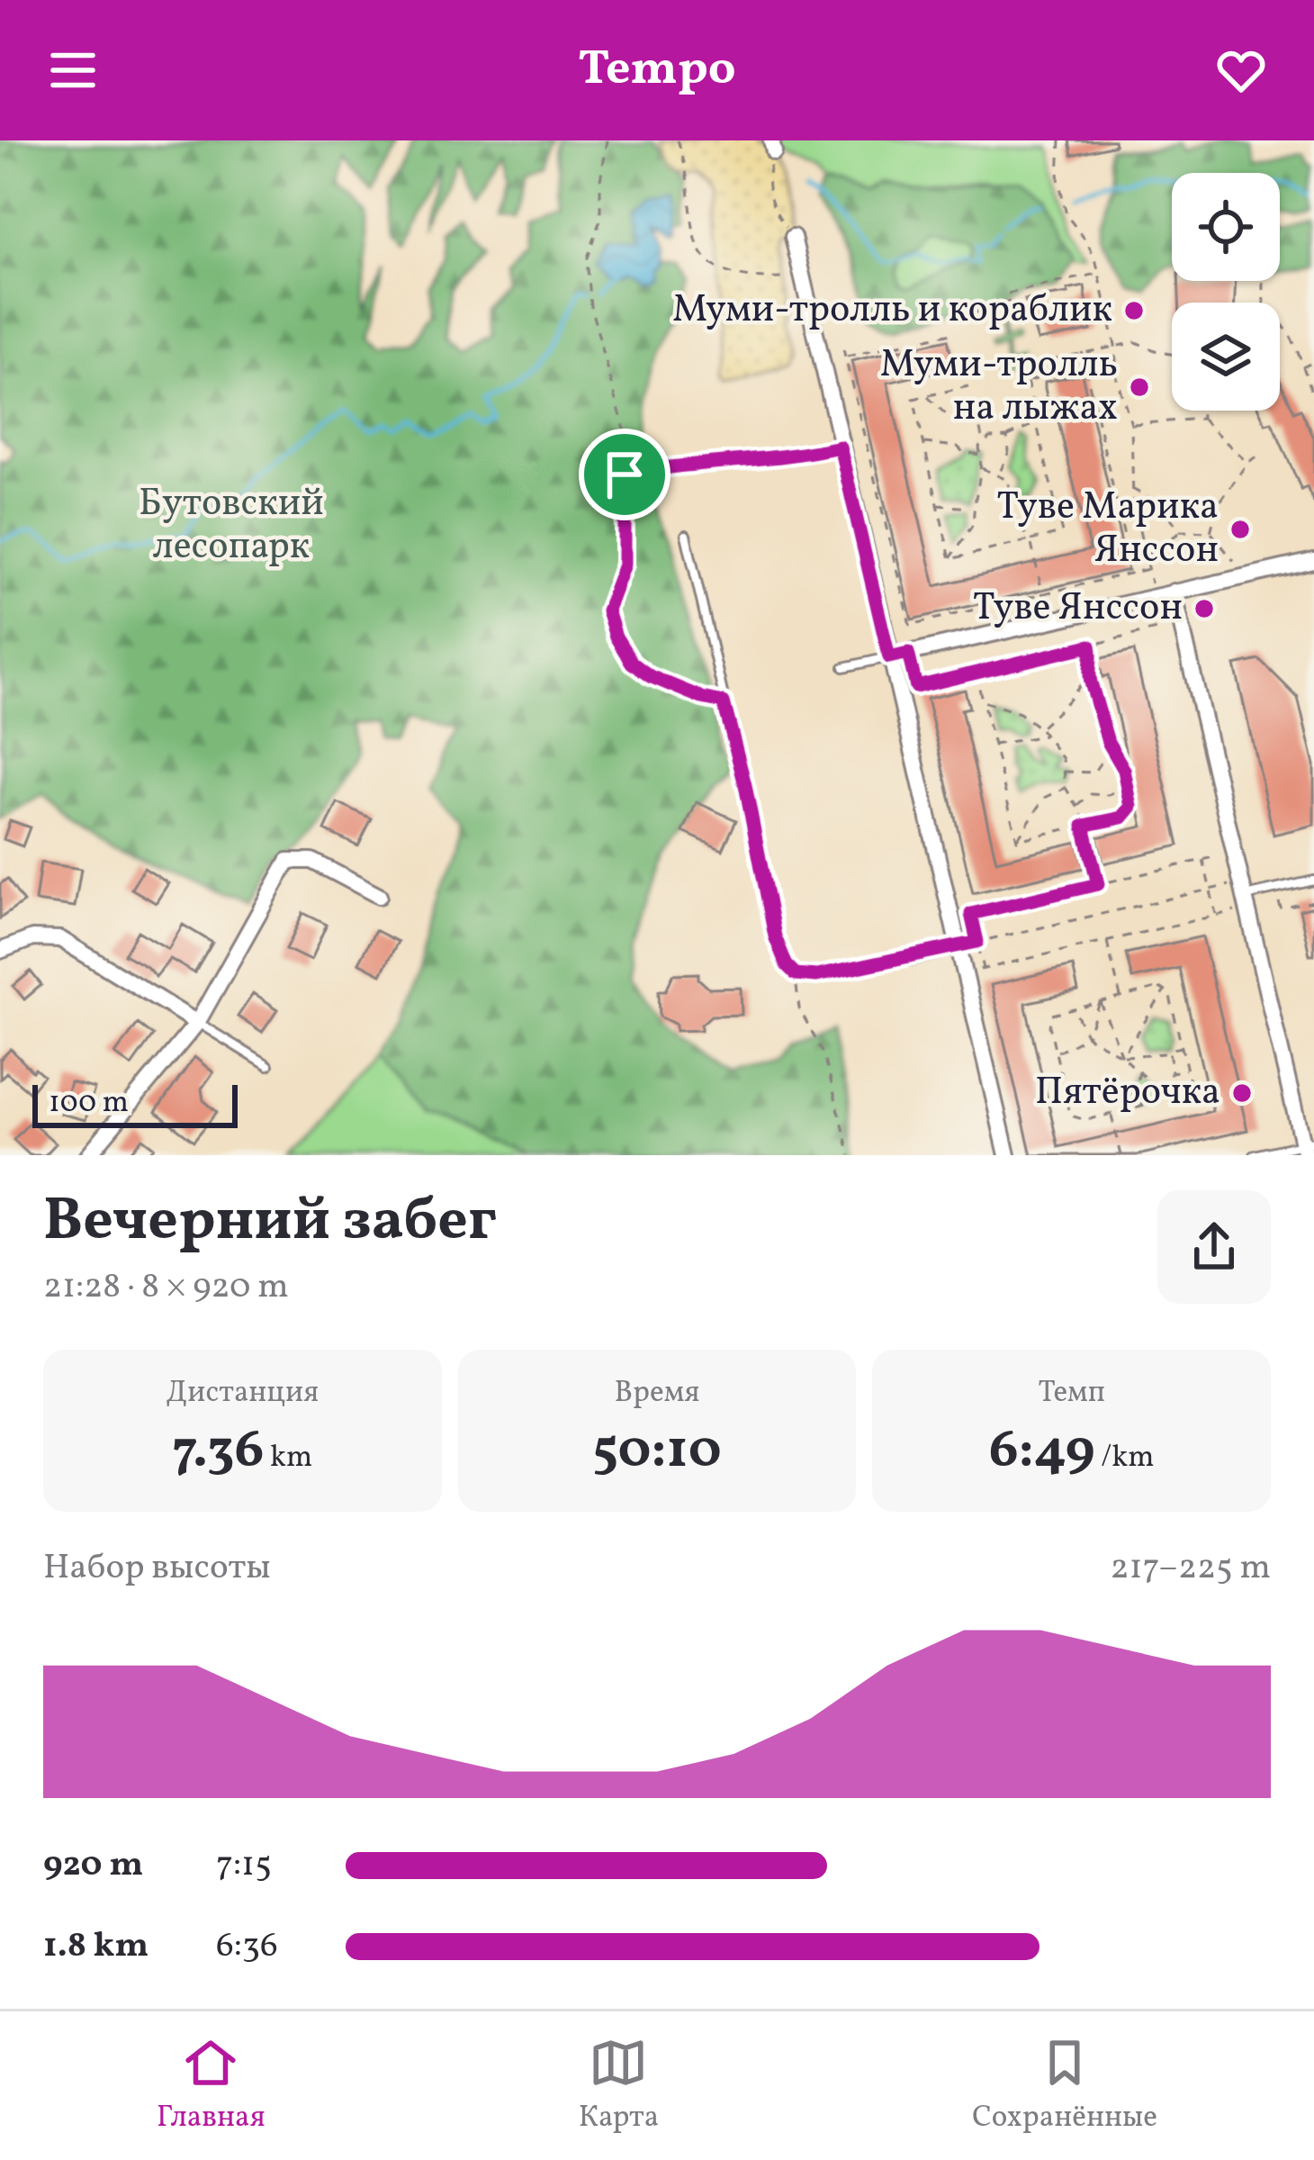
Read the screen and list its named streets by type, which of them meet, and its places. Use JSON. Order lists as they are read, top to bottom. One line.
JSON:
{"parks":["Бутовский лесопарк"],"places":["Муми-тролль и кораблик","Муми-тролль на лыжах","Туве Марика Янссон","Туве Янссон","Пятёрочка"],"scale_bar":"100 m","page":{"header":"Tempo","scale":"100 m","heading":["Вечерний забег","21:28 · 8 × 920 m"],"stats":[["Дистанция","7.36 km"],["Время","50:10"],["Темп","6:49 /km"]],"chart":["Набор высоты","217–225 m"],"list":[{"name":"920 m","note":"7:15"},{"name":"1.8 km","note":"6:36"}],"tabs":["Главная","Карта","Сохранённые"]}}
